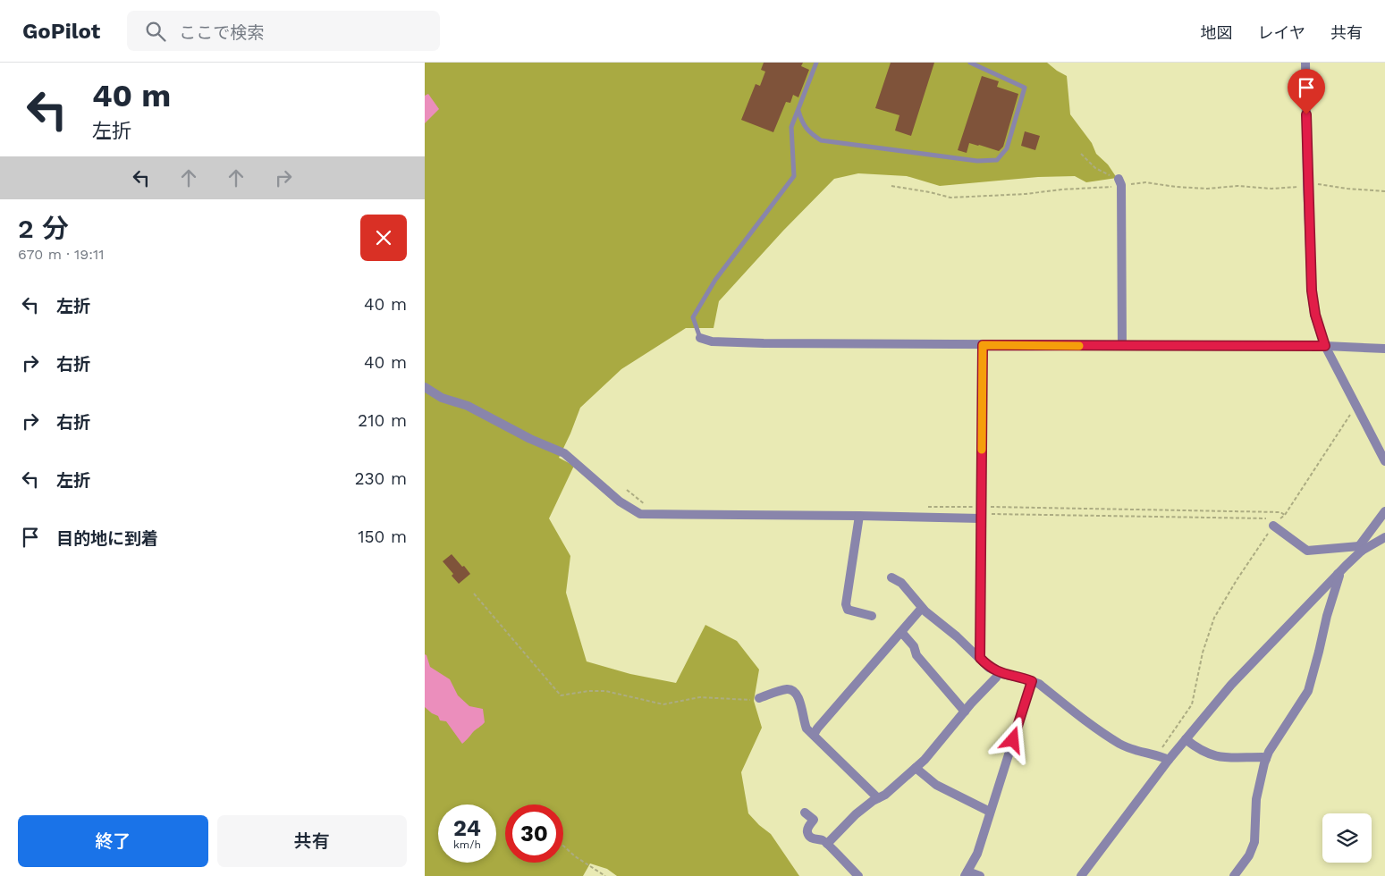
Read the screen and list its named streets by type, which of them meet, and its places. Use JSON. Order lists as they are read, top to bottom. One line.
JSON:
{"page":{"header":"GoPilot","search":"ここで検索","nav":["地図","レイヤ","共有"],"turn":["40 m","左折"],"heading":["2 分","670 m · 19:11"],"list":[{"name":"左折","value":"40 m"},{"name":"右折","value":"40 m"},{"name":"右折","value":"210 m"},{"name":"左折","value":"230 m"},{"name":"目的地に到着","value":"150 m"}],"speed":"24 km/h","limit":"30","buttons":["終了","共有"]}}
